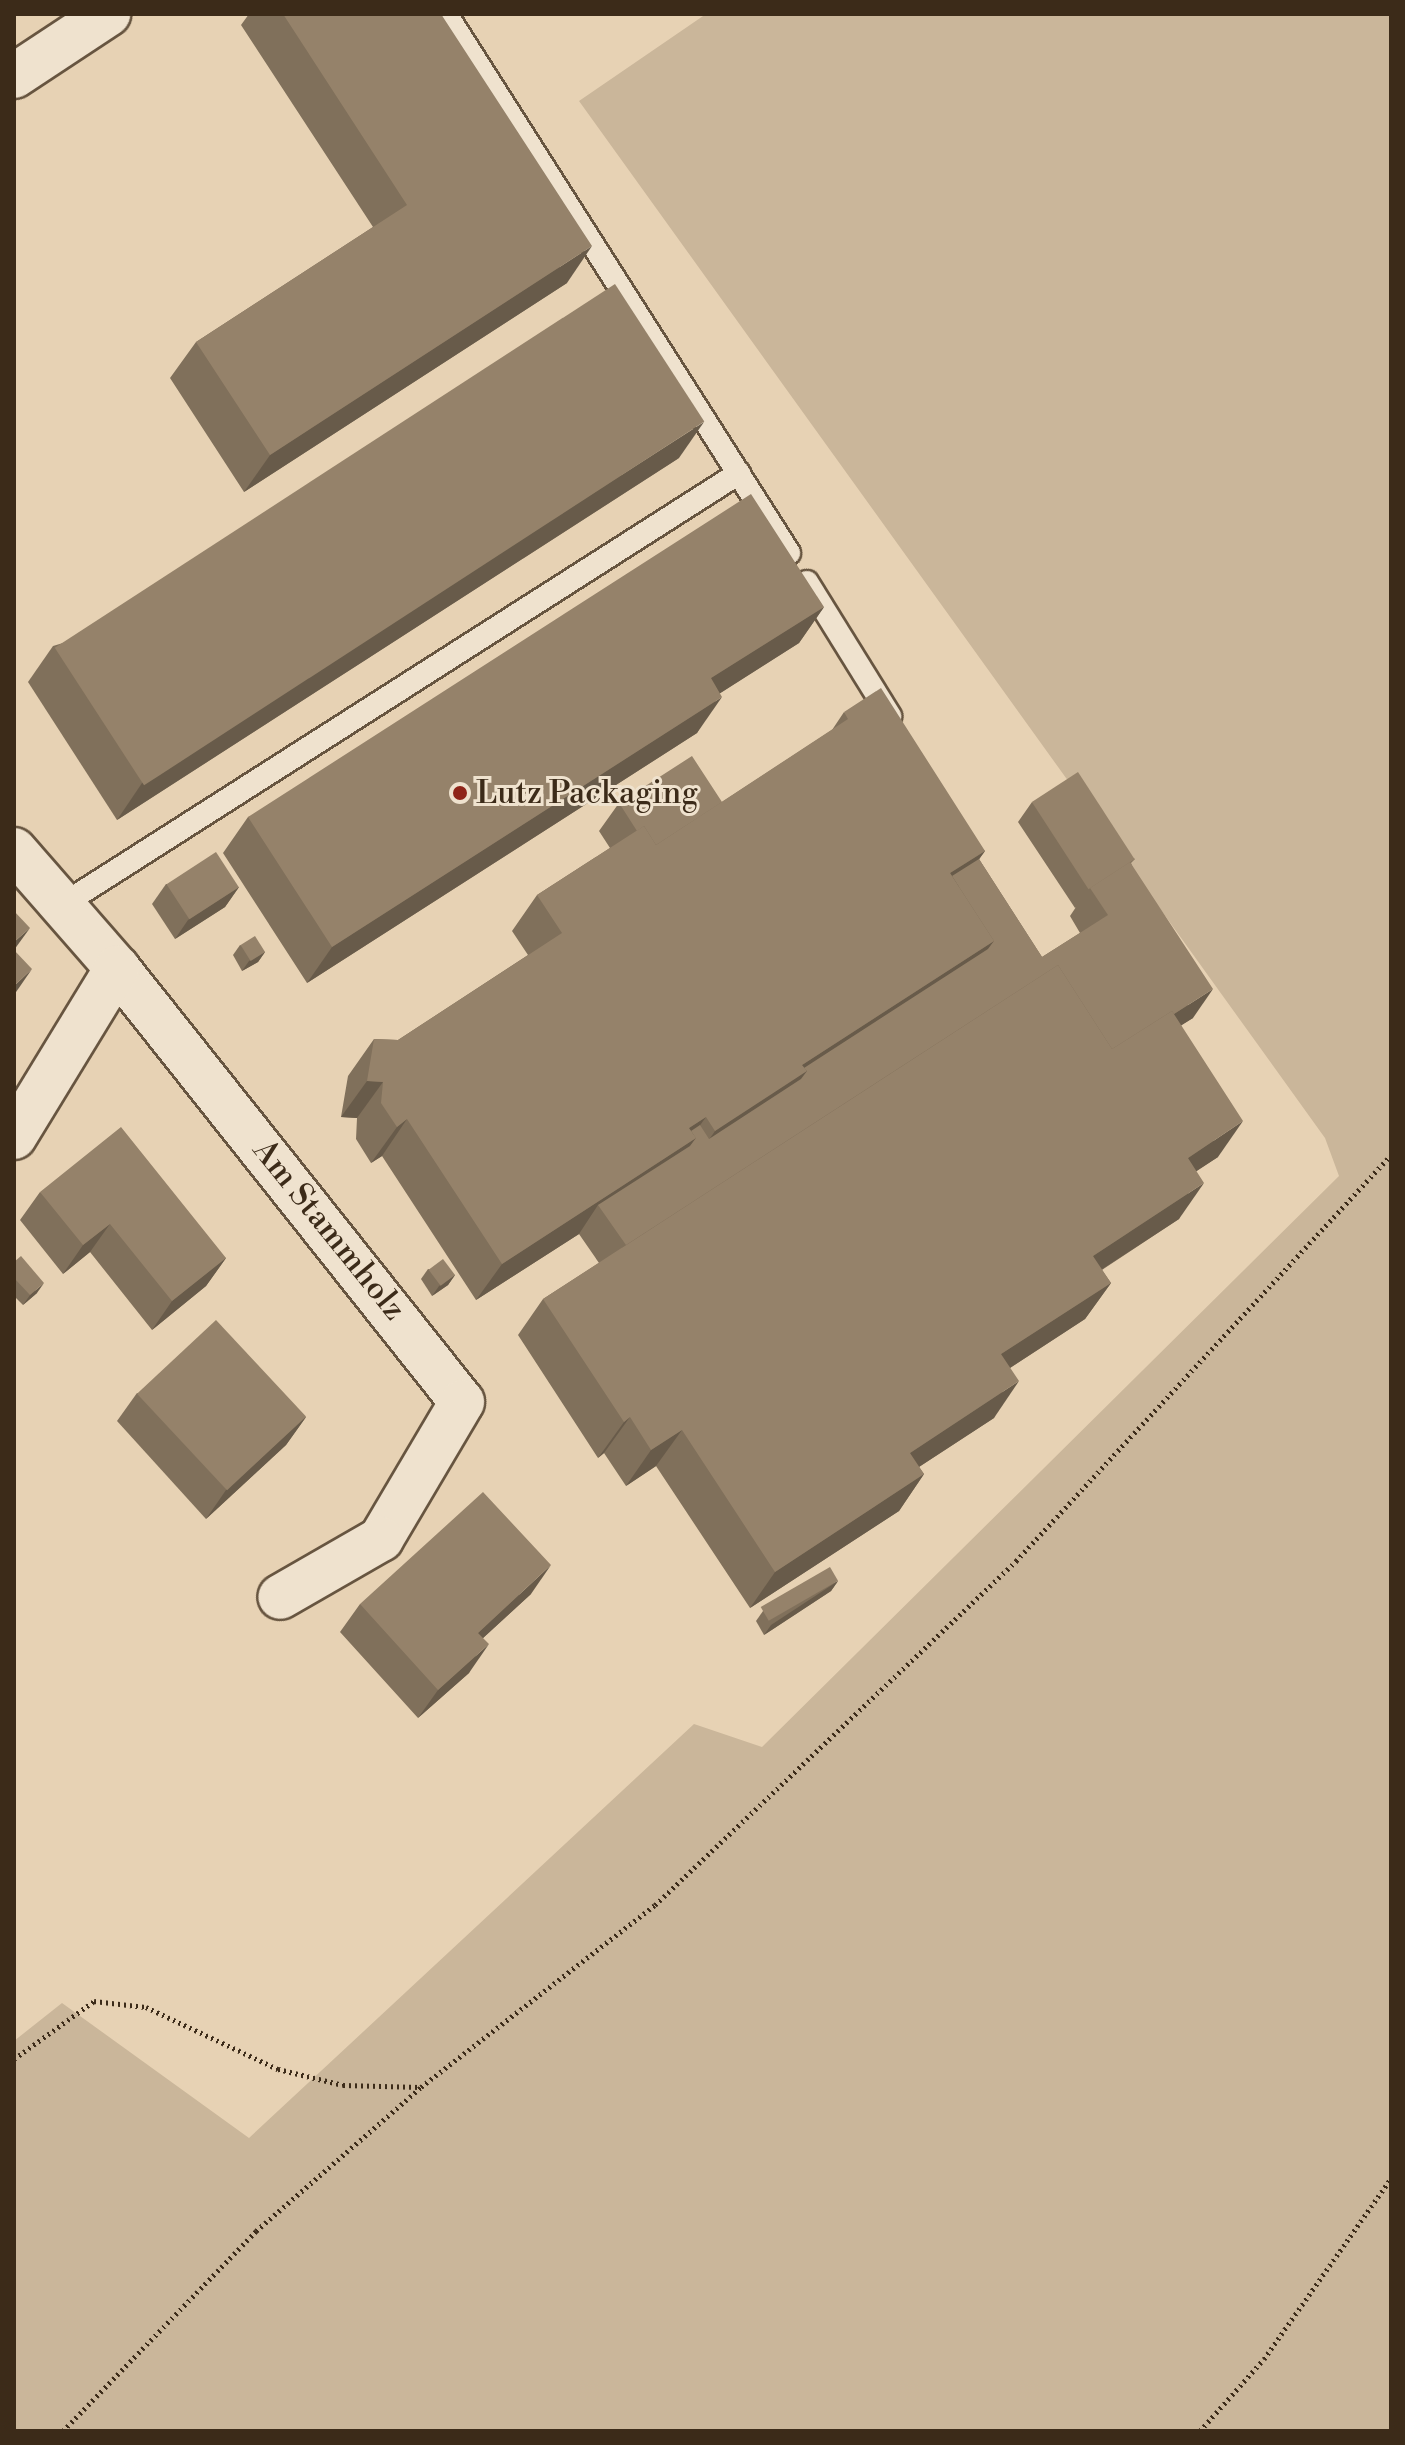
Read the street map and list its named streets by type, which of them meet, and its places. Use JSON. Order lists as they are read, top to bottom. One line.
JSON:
{"streets":{"street":["Am Stammholz"]},"places":["Lutz Packaging"]}
